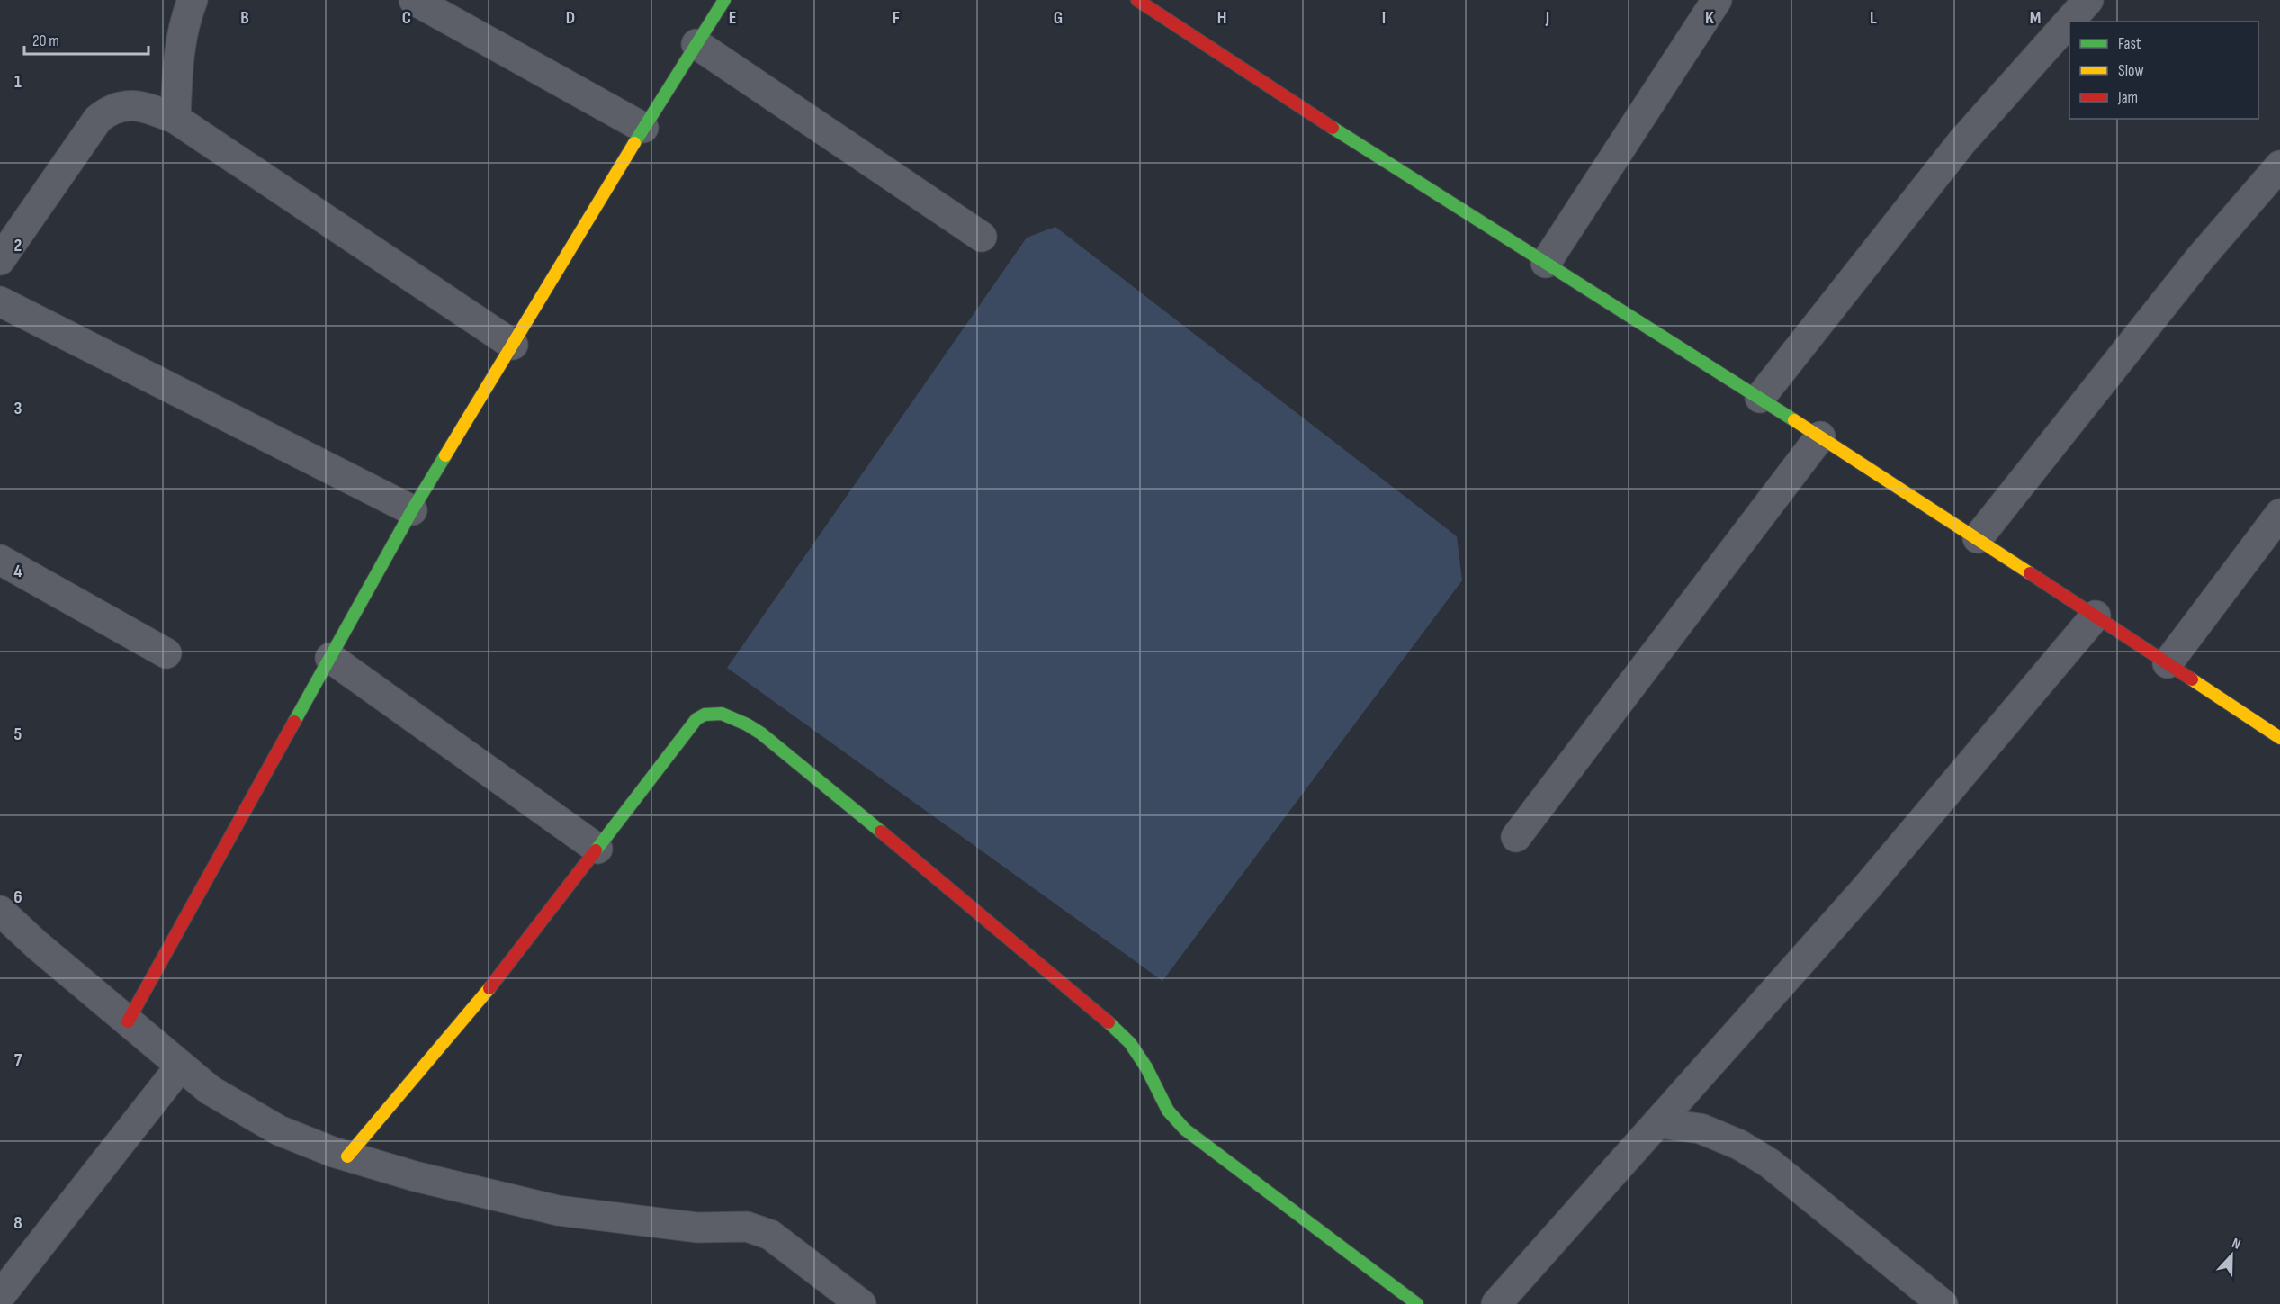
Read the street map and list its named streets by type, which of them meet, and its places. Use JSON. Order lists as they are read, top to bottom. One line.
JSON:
{"legend":["Fast","Slow","Jam"],"scale_bar":"20 m","north":"top","grid":{"columns":["B","C","D","E","F","G","H","I","J","K","L","M"],"rows":["1","2","3","4","5","6","7","8"]}}
